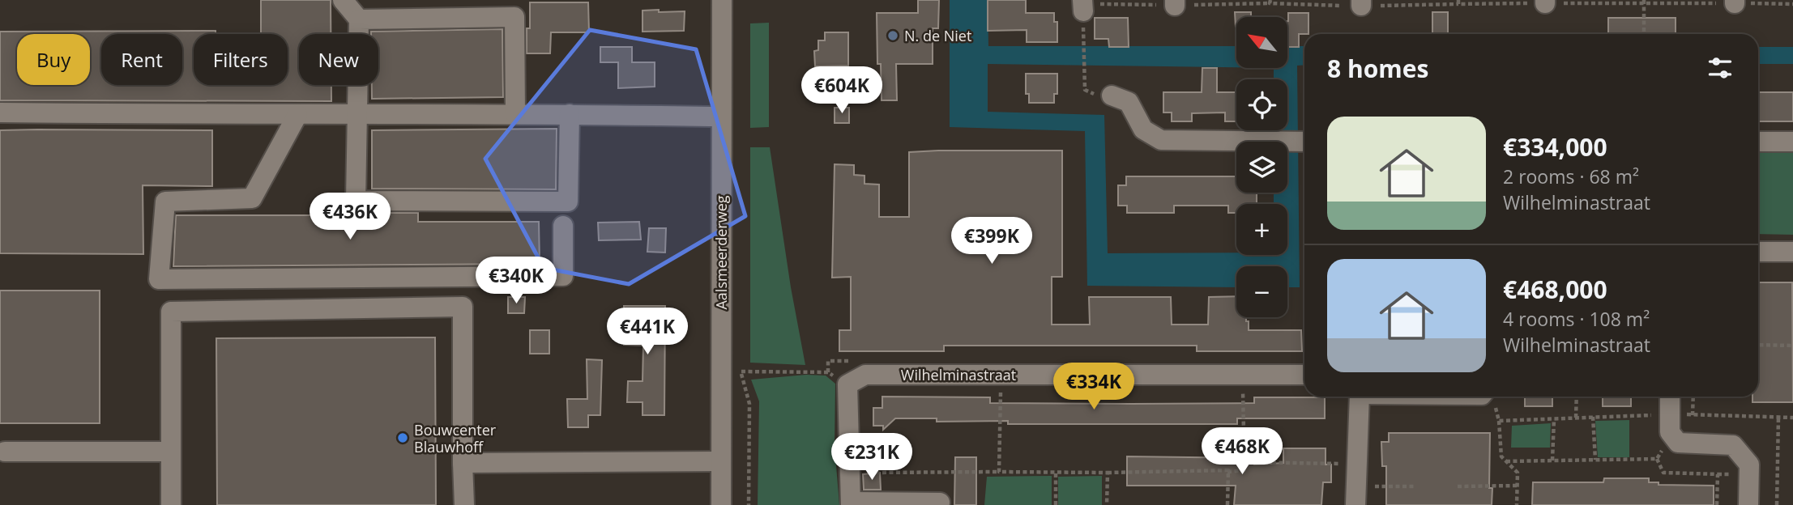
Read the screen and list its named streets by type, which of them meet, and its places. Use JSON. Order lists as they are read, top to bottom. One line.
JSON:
{"streets":{"street":["Aalsmeerderweg","Wilhelminastraat"]},"places":["N. de Niet","Bouwcenter Blauwhoff"],"north":"top left","page":{"map_buttons":["+","−"],"chip":["Buy","Rent","Filters","New"],"heading":"8 homes","price":["€604K","€436K","€399K","€340K","€441K","€334K","€468K","€231K"],"list":[{"name":"€334,000","note":"2 rooms · 68 m² · Wilhelminastraat"},{"name":"€468,000","note":"4 rooms · 108 m² · Wilhelminastraat"}]}}
